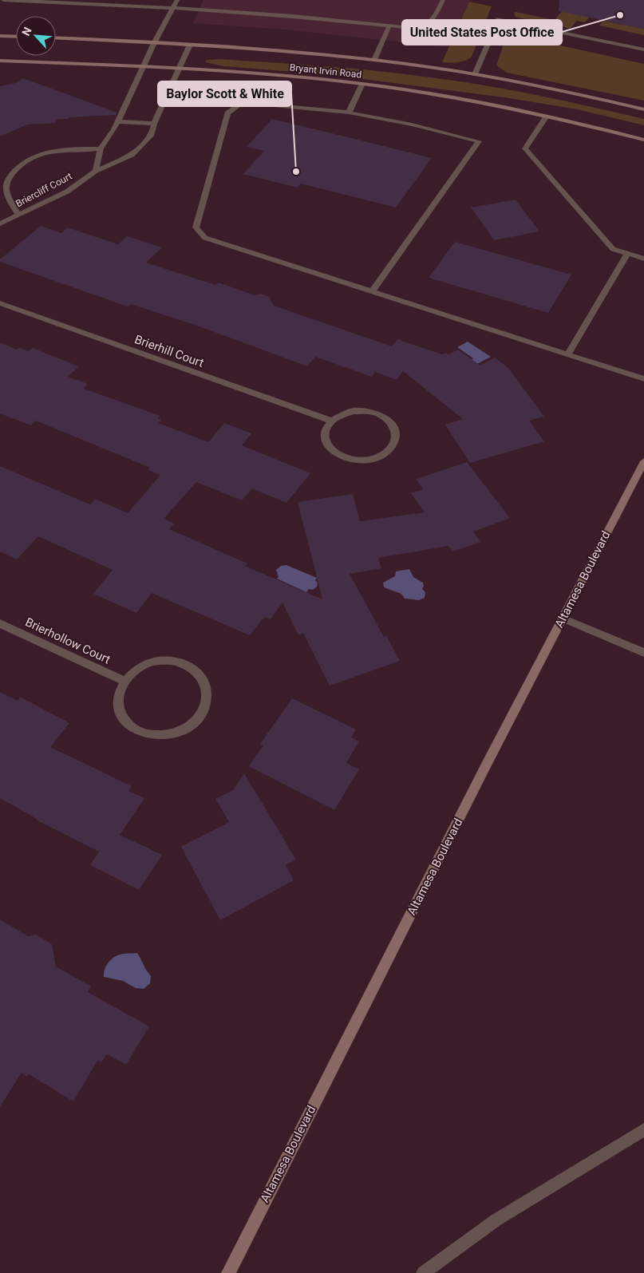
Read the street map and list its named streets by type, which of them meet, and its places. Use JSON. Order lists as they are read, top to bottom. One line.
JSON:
{"streets":{"main road":["Bryant Irvin Road","Altamesa Boulevard"],"street":["Briercliff Court","Brierhill Court","Brierhollow Court"]},"crossings":[["Bryant Irvin Road","Briercliff Court"]],"places":["United States Post Office","Baylor Scott & White"],"north":"top left"}
